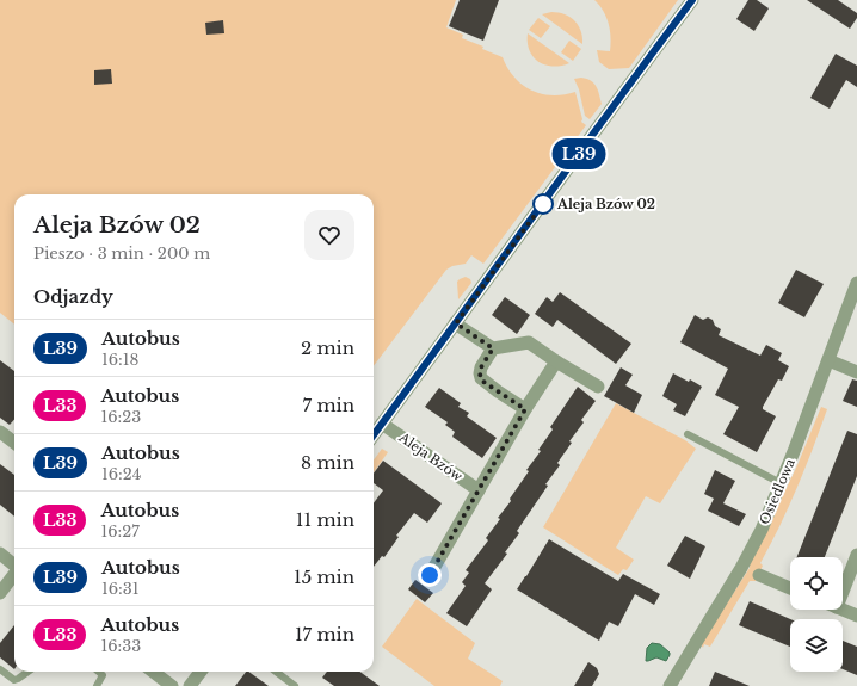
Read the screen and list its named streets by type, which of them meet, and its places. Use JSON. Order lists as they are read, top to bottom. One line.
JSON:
{"streets":{"street":["Aleja Bzów","Osiedlowa"]},"places":["Aleja Bzów 02"],"lines":["bus line L39"],"page":{"on_map":"L39","heading":[["Aleja Bzów 02","Pieszo · 3 min · 200 m"],"Odjazdy"],"list":[{"mark":"L39","name":"Autobus","note":"16:18","value":"2 min"},{"mark":"L33","name":"Autobus","note":"16:23","value":"7 min"},{"mark":"L39","name":"Autobus","note":"16:24","value":"8 min"},{"mark":"L33","name":"Autobus","note":"16:27","value":"11 min"},{"mark":"L39","name":"Autobus","note":"16:31","value":"15 min"},{"mark":"L33","name":"Autobus","note":"16:33","value":"17 min"}]}}
